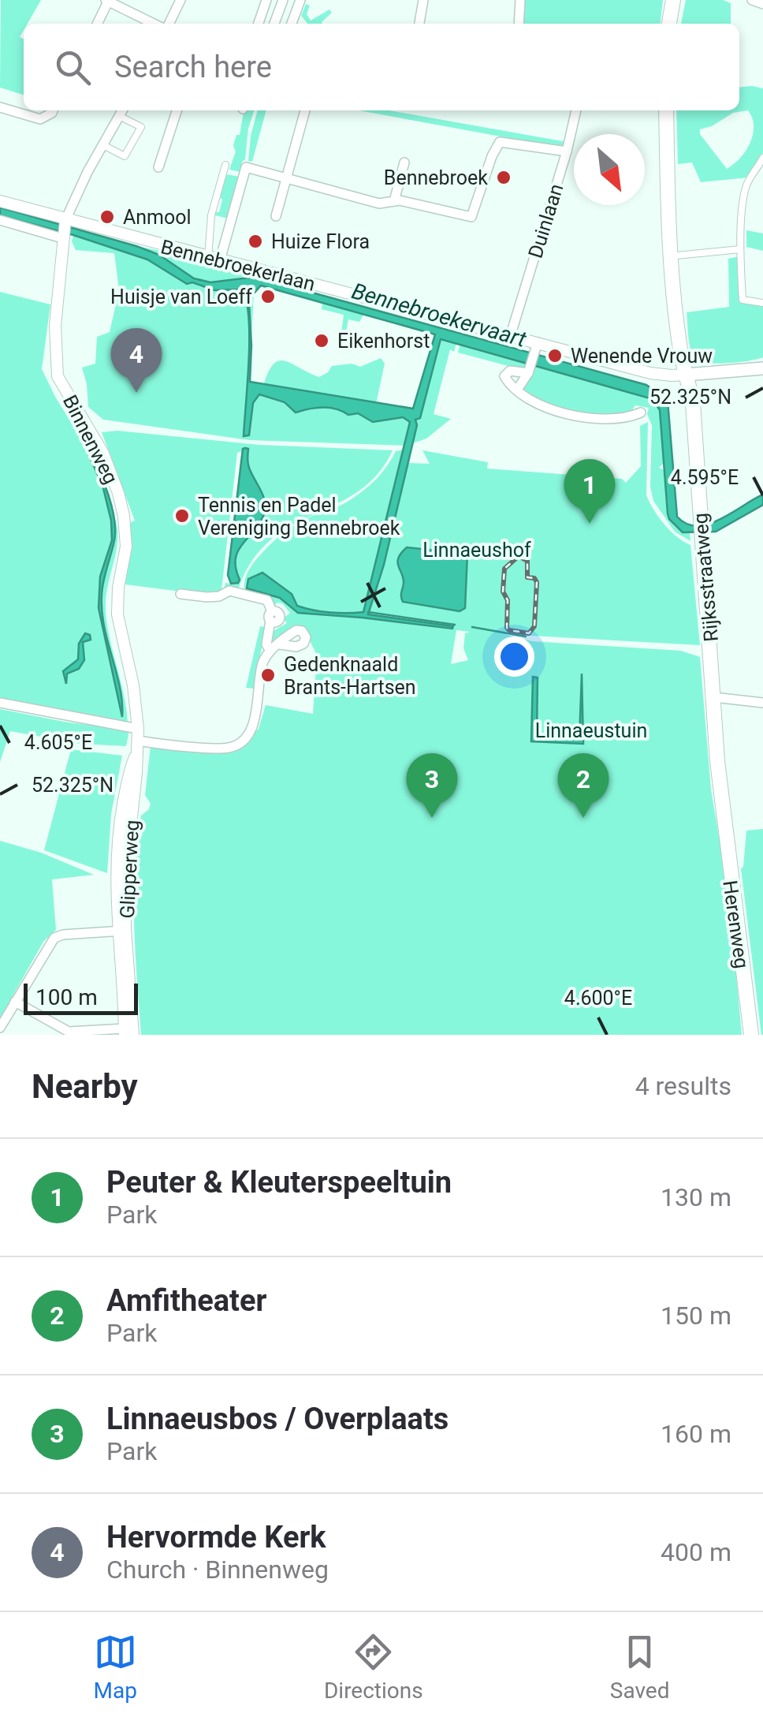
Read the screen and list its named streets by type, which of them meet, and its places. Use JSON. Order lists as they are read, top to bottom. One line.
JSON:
{"streets":{"main road":["Rijksstraatweg","Herenweg"],"street":["Duinlaan","Bennebroekerlaan","Binnenweg","Glipperweg"]},"crossings":[["Duinlaan","Bennebroekerlaan"],["Bennebroekerlaan","Binnenweg"],["Bennebroekerlaan","Rijksstraatweg"],["Binnenweg","Glipperweg"],["Rijksstraatweg","Herenweg"]],"water":["Bennebroekervaart"],"parks":["Linnaeushof","Linnaeustuin"],"places":["Bennebroek","Anmool","Huize Flora","Huisje van Loeff","Eikenhorst","Wenende Vrouw","Tennis en Padel Vereniging Bennebroek","Gedenknaald Brants-Hartsen"],"scale_bar":"100 m","north":"bottom right","page":{"search":"Search here","pins":["4","1","2","3"],"scale":"100 m","heading":["Nearby","4 results"],"list":[{"mark":"1","name":"Peuter & Kleuterspeeltuin","note":"Park","value":"130 m"},{"mark":"2","name":"Amfitheater","note":"Park","value":"150 m"},{"mark":"3","name":"Linnaeusbos / Overplaats","note":"Park","value":"160 m"},{"mark":"4","name":"Hervormde Kerk","note":"Church · Binnenweg","value":"400 m"}],"nav":["Map","Directions","Saved"]},"coordinates":["52.325°N","4.595°E","4.605°E","4.600°E"]}
